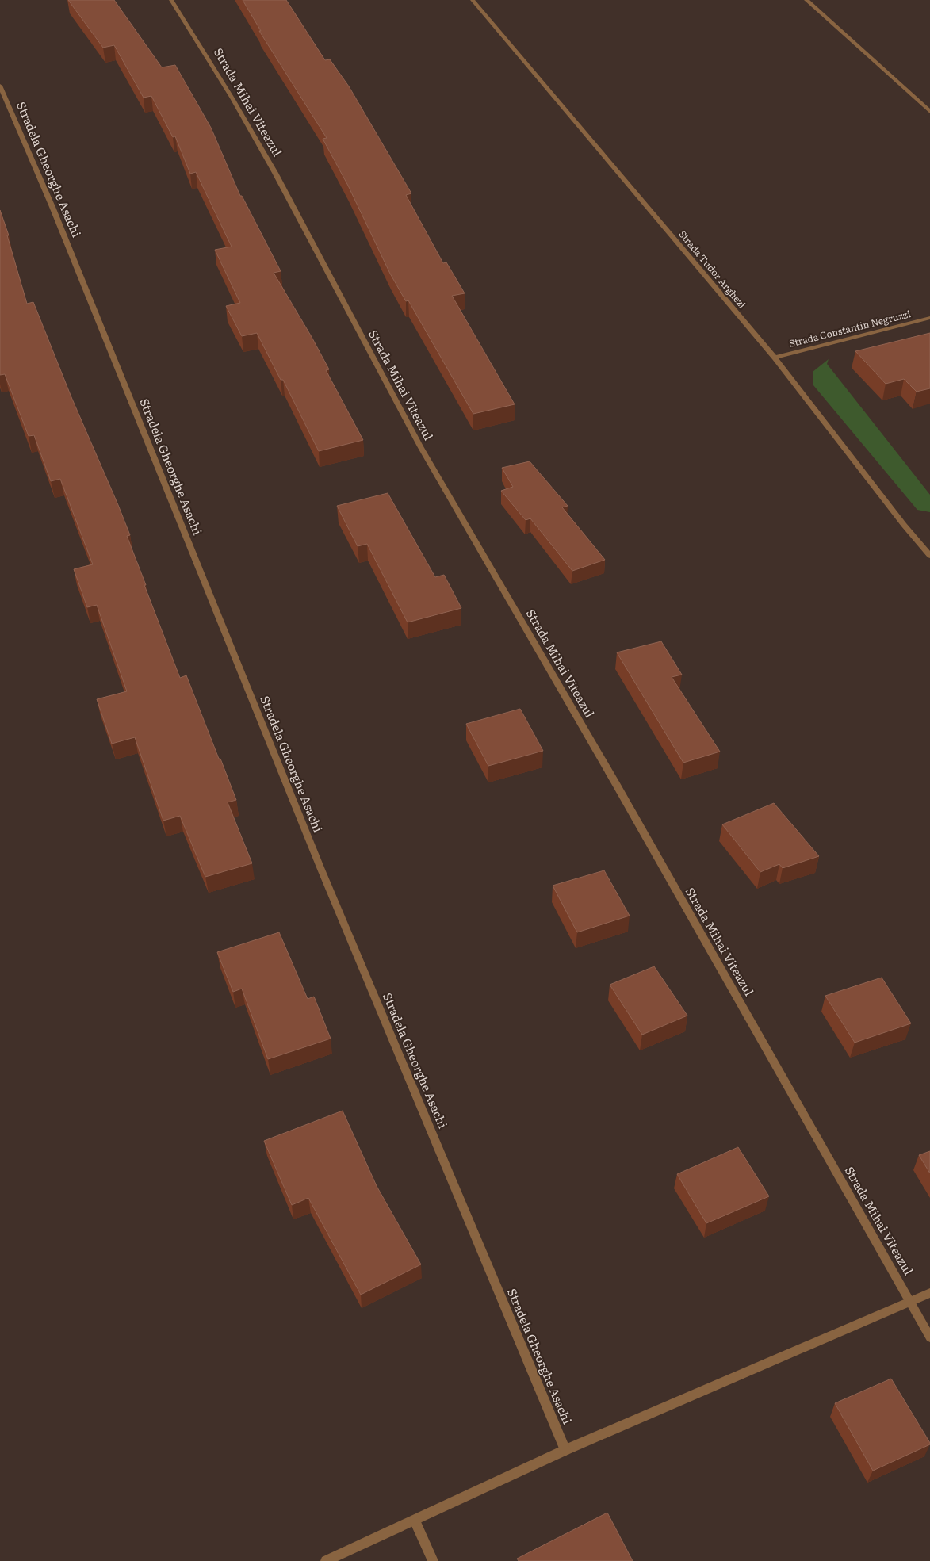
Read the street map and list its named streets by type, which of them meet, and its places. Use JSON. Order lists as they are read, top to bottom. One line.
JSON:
{"streets":{"street":["Strada Mihai Viteazul","Stradela Gheorghe Asachi","Strada Tudor Arghezi","Strada Constantin Negruzzi"]},"crossings":[["Strada Tudor Arghezi","Strada Constantin Negruzzi"]]}
